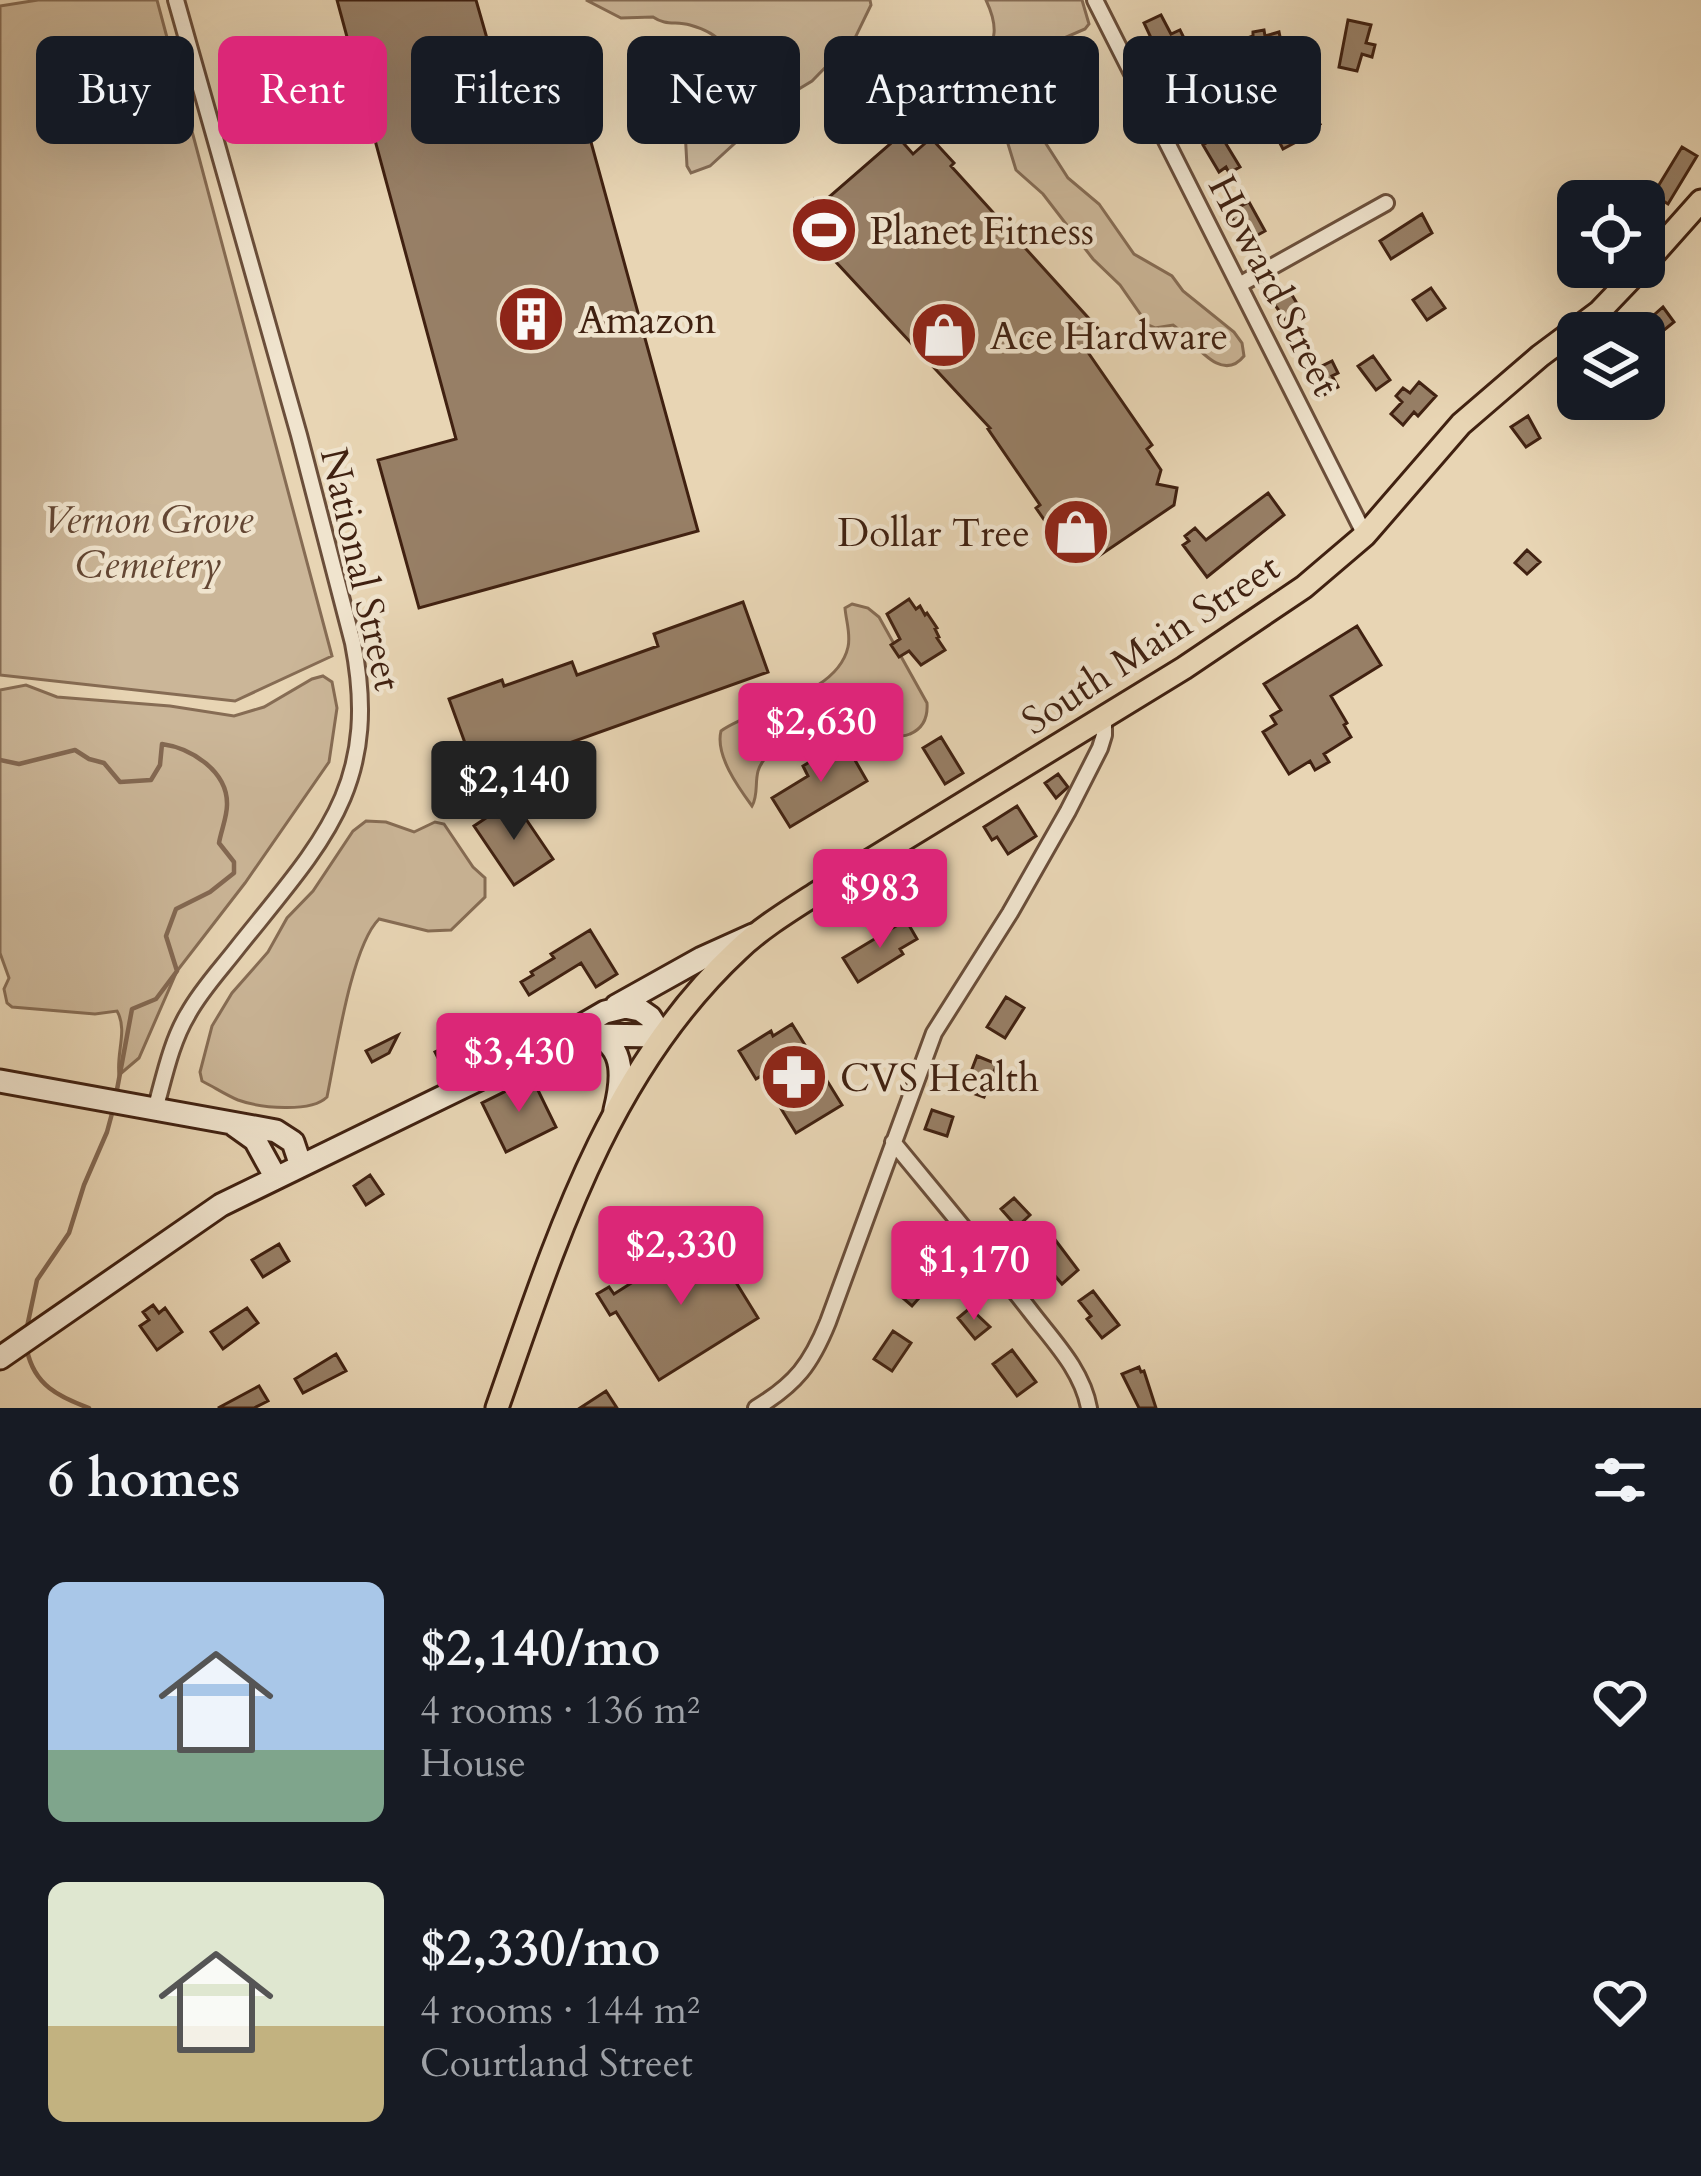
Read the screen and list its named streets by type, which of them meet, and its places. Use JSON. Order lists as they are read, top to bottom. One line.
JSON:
{"streets":{"main road":["South Main Street"],"street":["Howard Street","National Street"]},"crossings":[["Howard Street","South Main Street"]],"parks":["Vernon Grove Cemetery"],"places":{"sports":["Planet Fitness"],"building":["Amazon"],"shop":["Ace Hardware","Dollar Tree"],"pharmacy":["CVS Health"]},"page":{"chip":["Buy","Rent","Filters","New","Apartment","House"],"price":["$2,630","$2,140","$983","$3,430","$2,330","$1,170"],"heading":"6 homes","list":[{"name":"$2,140/mo","note":"4 rooms · 136 m² · House"},{"name":"$2,330/mo","note":"4 rooms · 144 m² · Courtland Street"}]}}
